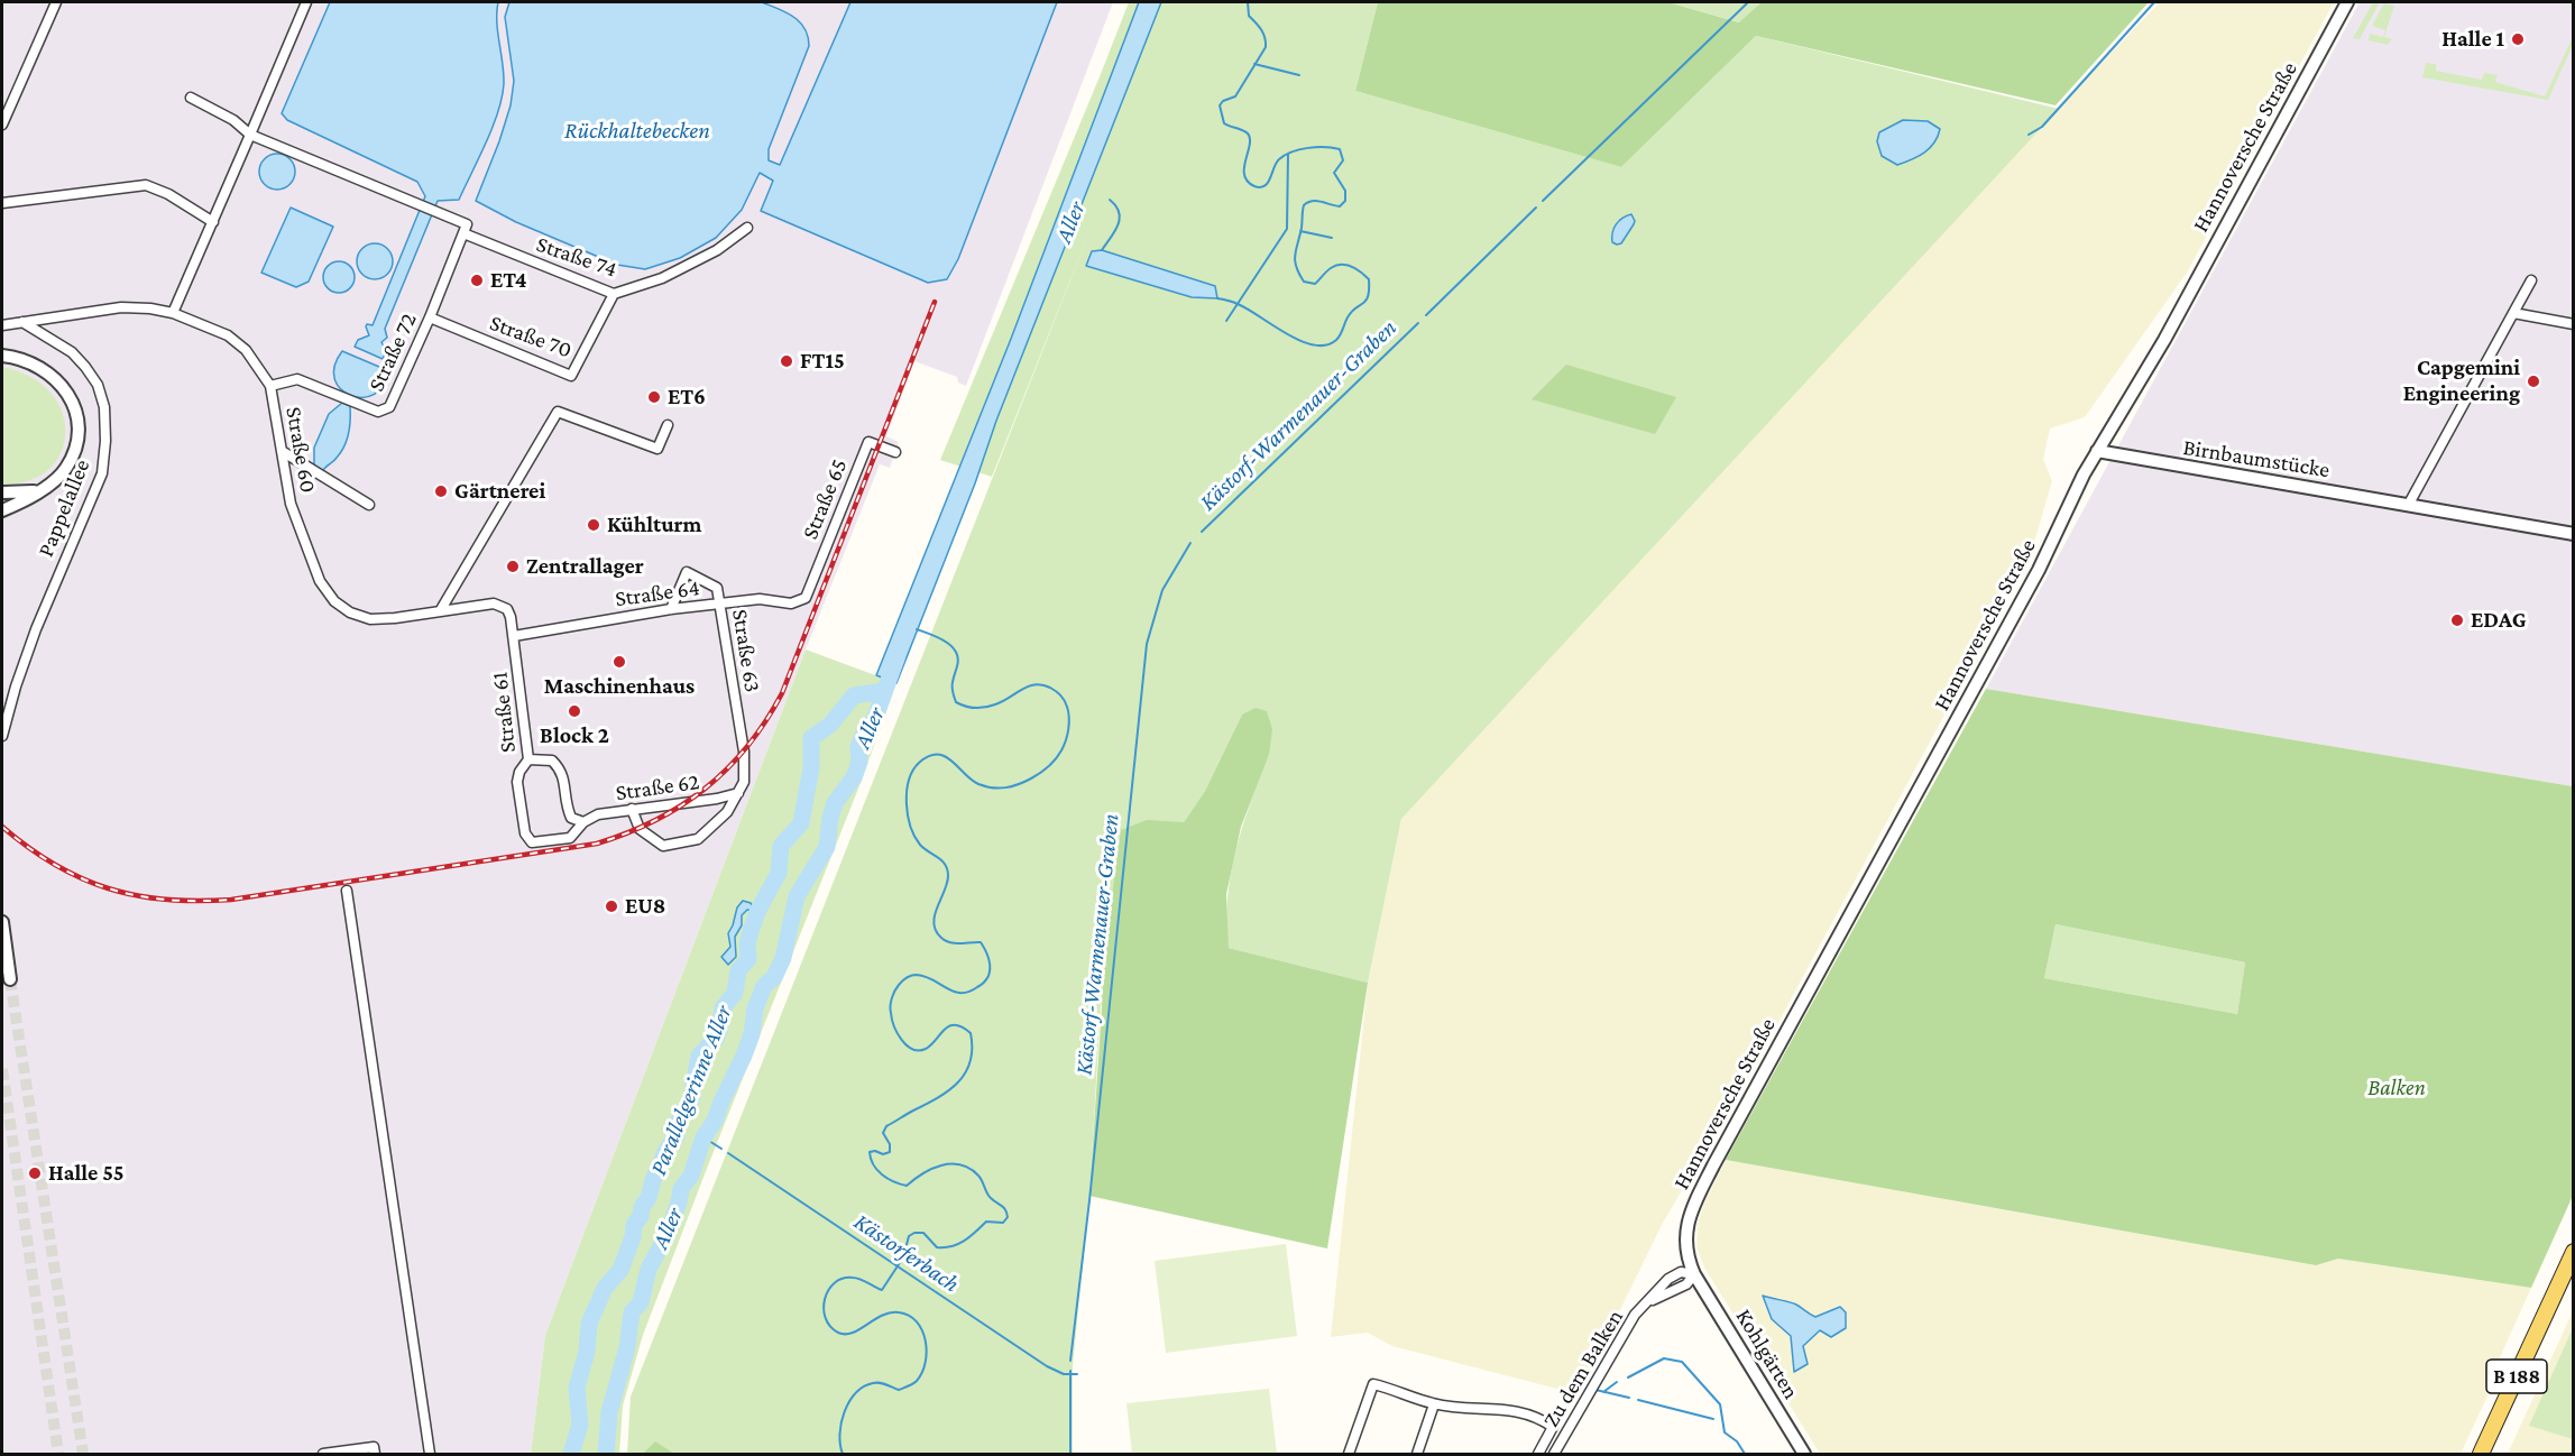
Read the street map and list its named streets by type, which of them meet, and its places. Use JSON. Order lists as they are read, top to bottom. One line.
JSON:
{"streets":{"main road":["B 188"],"street":["Hannoversche Straße","Straße 74","Straße 70","Straße 72","Straße 60","Birnbaumstücke","Straße 65","Pappelallee","Straße 64","Straße 63","Straße 61","Straße 62","Kohlgärten","Zu dem Balken"]},"crossings":[["Hannoversche Straße","Birnbaumstücke"],["Hannoversche Straße","Kohlgärten"],["Hannoversche Straße","Zu dem Balken"],["Straße 74","Straße 70"],["Straße 74","Straße 72"],["Straße 70","Straße 72"],["Straße 72","Straße 60"],["Straße 60","Pappelallee"],["Straße 60","Straße 64"],["Straße 60","Straße 61"],["Straße 65","Straße 64"],["Straße 64","Straße 63"],["Straße 64","Straße 61"],["Straße 63","Straße 62"],["Straße 61","Straße 62"],["Kohlgärten","Zu dem Balken"]],"water":["Rückhaltebecken","Aller","Kästorf-Warmenauer-Graben","Parallelgerinne Aller","Kästorferbach"],"parks":["Balken"],"places":["Halle 1","ET4","FT15","Capgemini Engineering","ET6","Gärtnerei","Kühlturm","Zentrallager","EDAG","Maschinenhaus","Block 2","EU8","Halle 55"]}
